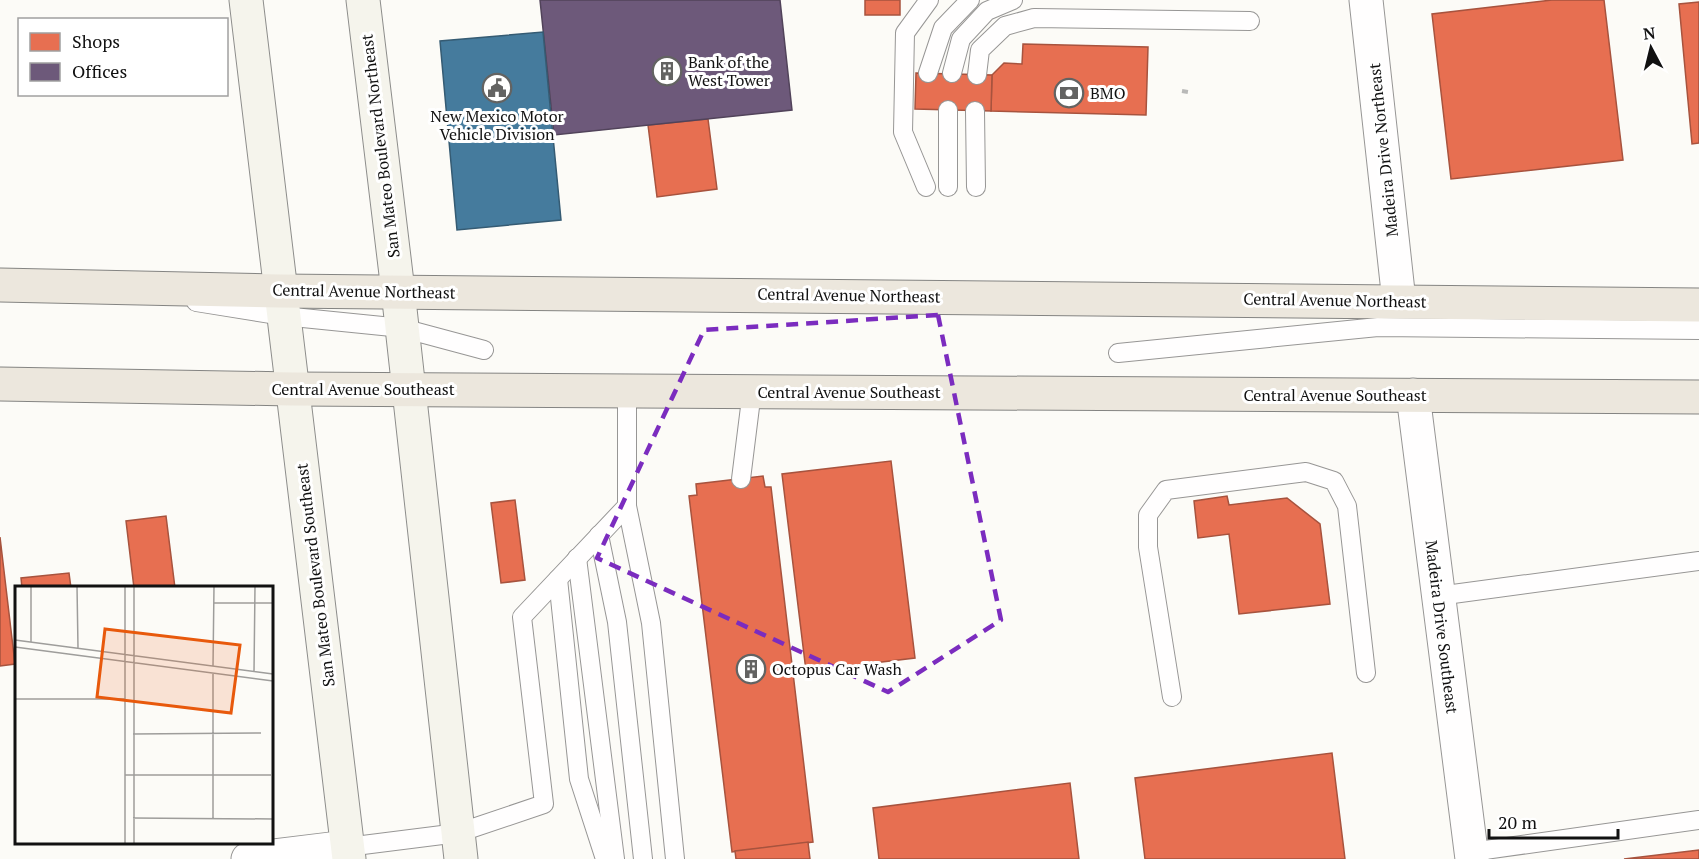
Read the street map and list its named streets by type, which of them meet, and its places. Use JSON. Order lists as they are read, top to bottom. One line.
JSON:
{"streets":{"main road":["San Mateo Boulevard Northeast","Central Avenue Northeast","Central Avenue Southeast","San Mateo Boulevard Southeast"],"street":["Madeira Drive Northeast","Madeira Drive Southeast"]},"crossings":[["San Mateo Boulevard Northeast","Central Avenue Northeast"],["Madeira Drive Northeast","Central Avenue Northeast"],["Central Avenue Northeast","San Mateo Boulevard Southeast"],["Central Avenue Southeast","San Mateo Boulevard Southeast"],["Central Avenue Southeast","Madeira Drive Southeast"]],"places":{"building":["Bank of the West Tower","Octopus Car Wash"],"public building":["New Mexico Motor Vehicle Division"],"bank":["BMO"]},"legend":["Shops","Offices"],"scale_bar":"20 m","north":"top"}
